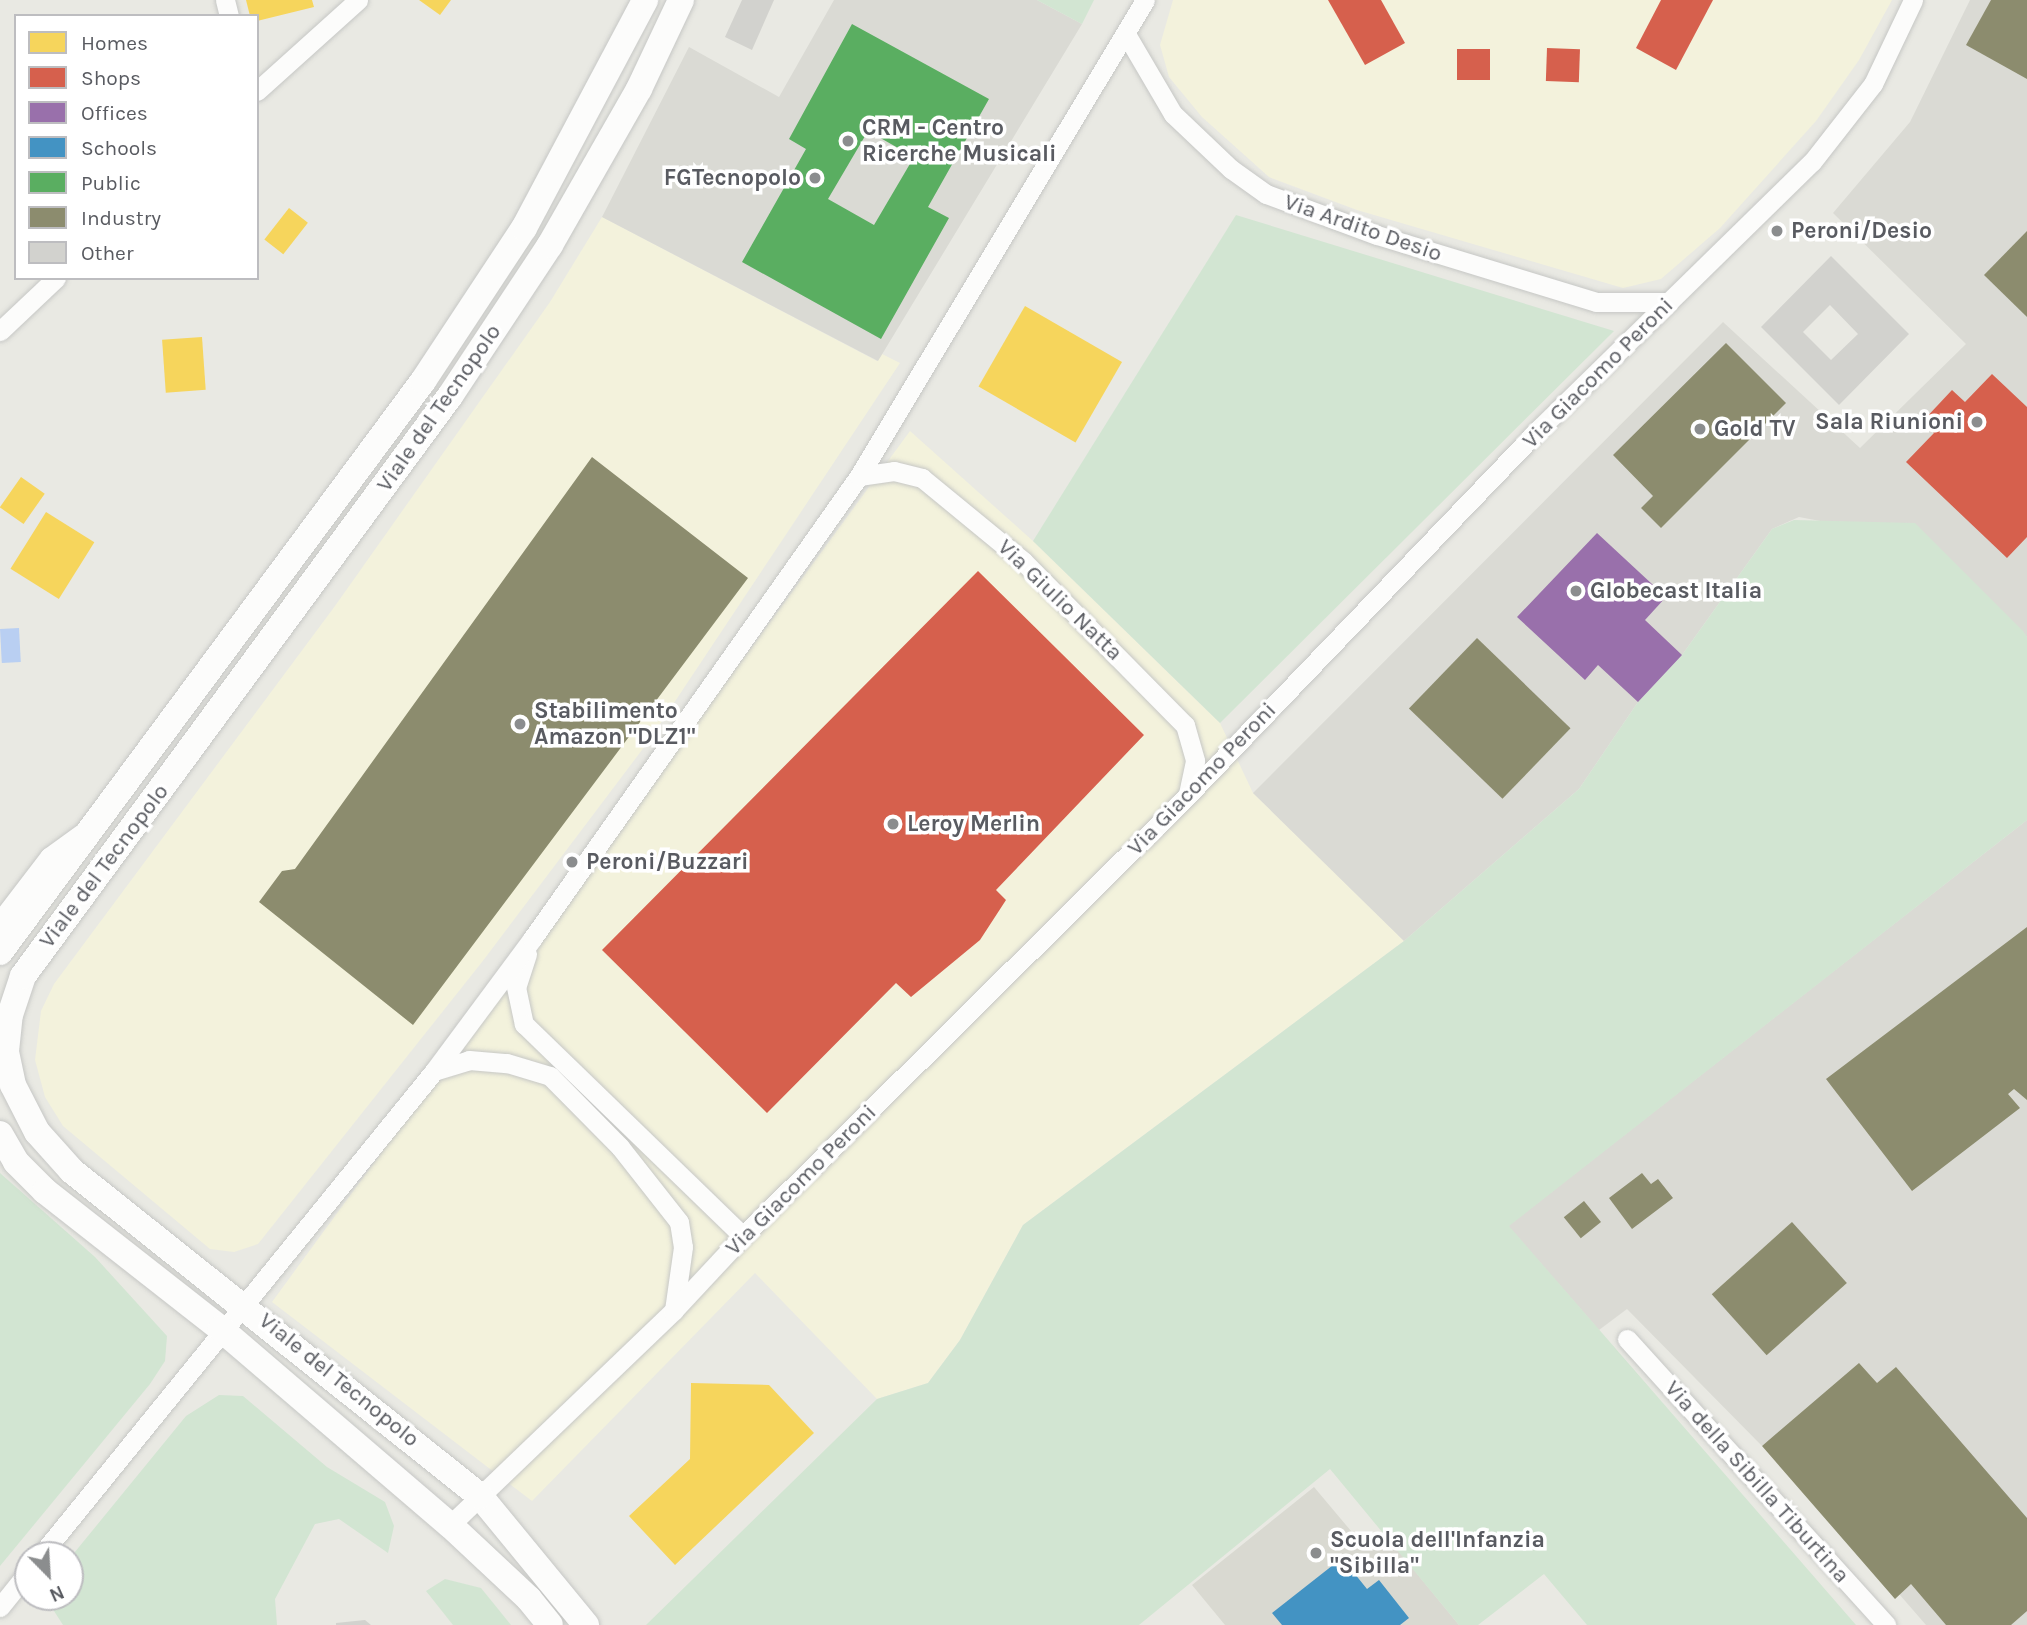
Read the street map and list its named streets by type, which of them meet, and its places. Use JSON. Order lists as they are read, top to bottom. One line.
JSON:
{"streets":{"main road":["Viale del Tecnopolo"],"street":["Via Ardito Desio","Via Giacomo Peroni","Via Giulio Natta","Via della Sibilla Tiburtina"]},"crossings":[["Via Ardito Desio","Via Giacomo Peroni"],["Via Giacomo Peroni","Viale del Tecnopolo"],["Via Giacomo Peroni","Via Giulio Natta"]],"places":["CRM - Centro Ricerche Musicali","FGTecnopolo","Peroni/Desio","Sala Riunioni","Gold TV","Globecast Italia","Stabilimento Amazon \"DLZ1\"","Leroy Merlin","Peroni/Buzzari","Scuola dell'Infanzia \"Sibilla\""],"legend":["Homes","Shops","Offices","Schools","Public","Industry","Other"],"north":"bottom right"}
